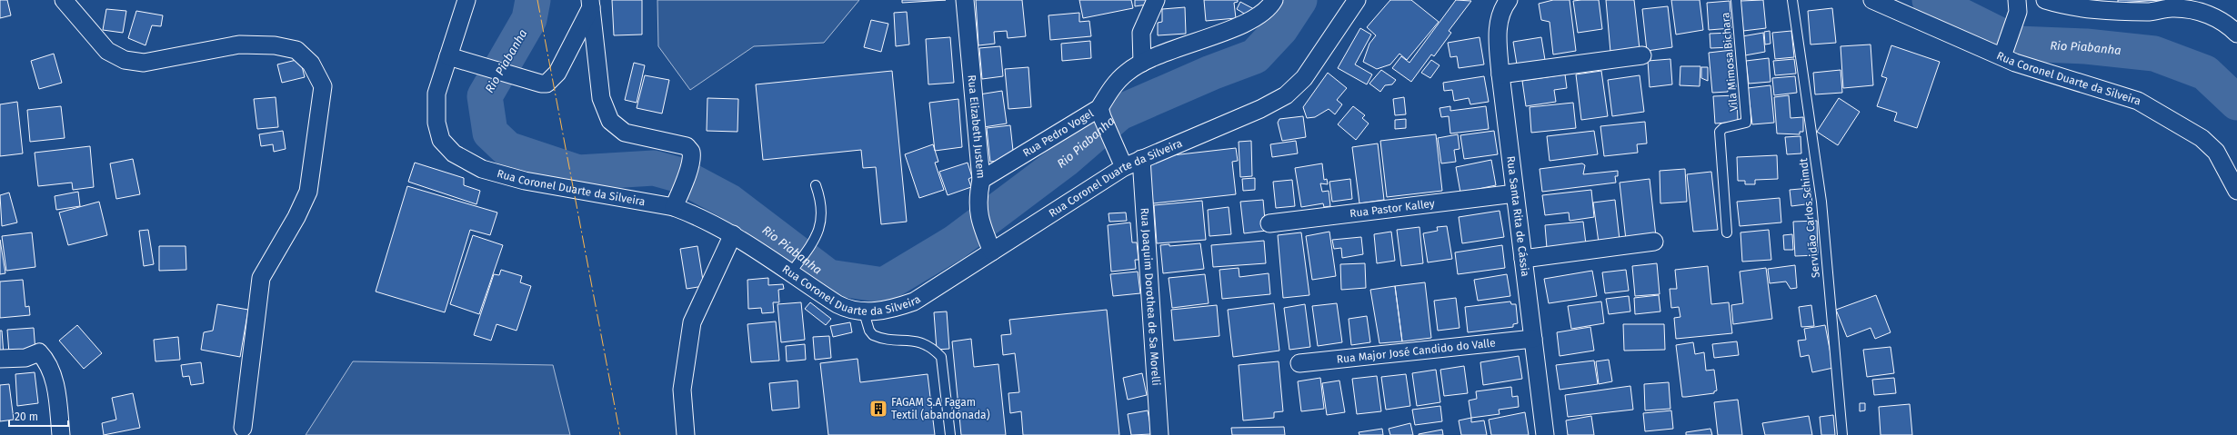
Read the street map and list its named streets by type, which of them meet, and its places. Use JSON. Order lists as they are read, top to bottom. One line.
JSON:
{"streets":{"street":["Rua Coronel Duarte da Silveira","Rua Elizabeth Justem","Rua Pedro Vogel","Rua Pastor Kalley","Rua Santa Rita de Cássia","Rua Joaquim Dorothea de Sa Morelli","Rua Major José Candido do Valle"],"lane":["Vila Mimosa Bichara","Servidão Carlos Schimdt"]},"crossings":[["Rua Coronel Duarte da Silveira","Rua Elizabeth Justem"],["Rua Coronel Duarte da Silveira","Rua Joaquim Dorothea de Sa Morelli"],["Rua Elizabeth Justem","Rua Pedro Vogel"],["Rua Pastor Kalley","Rua Santa Rita de Cássia"],["Rua Santa Rita de Cássia","Rua Major José Candido do Valle"]],"water":["Rio Piabanha"],"places":{"building":["FAGAM S.A Fagam Textil (abandonada)"]},"scale_bar":"20 m"}
